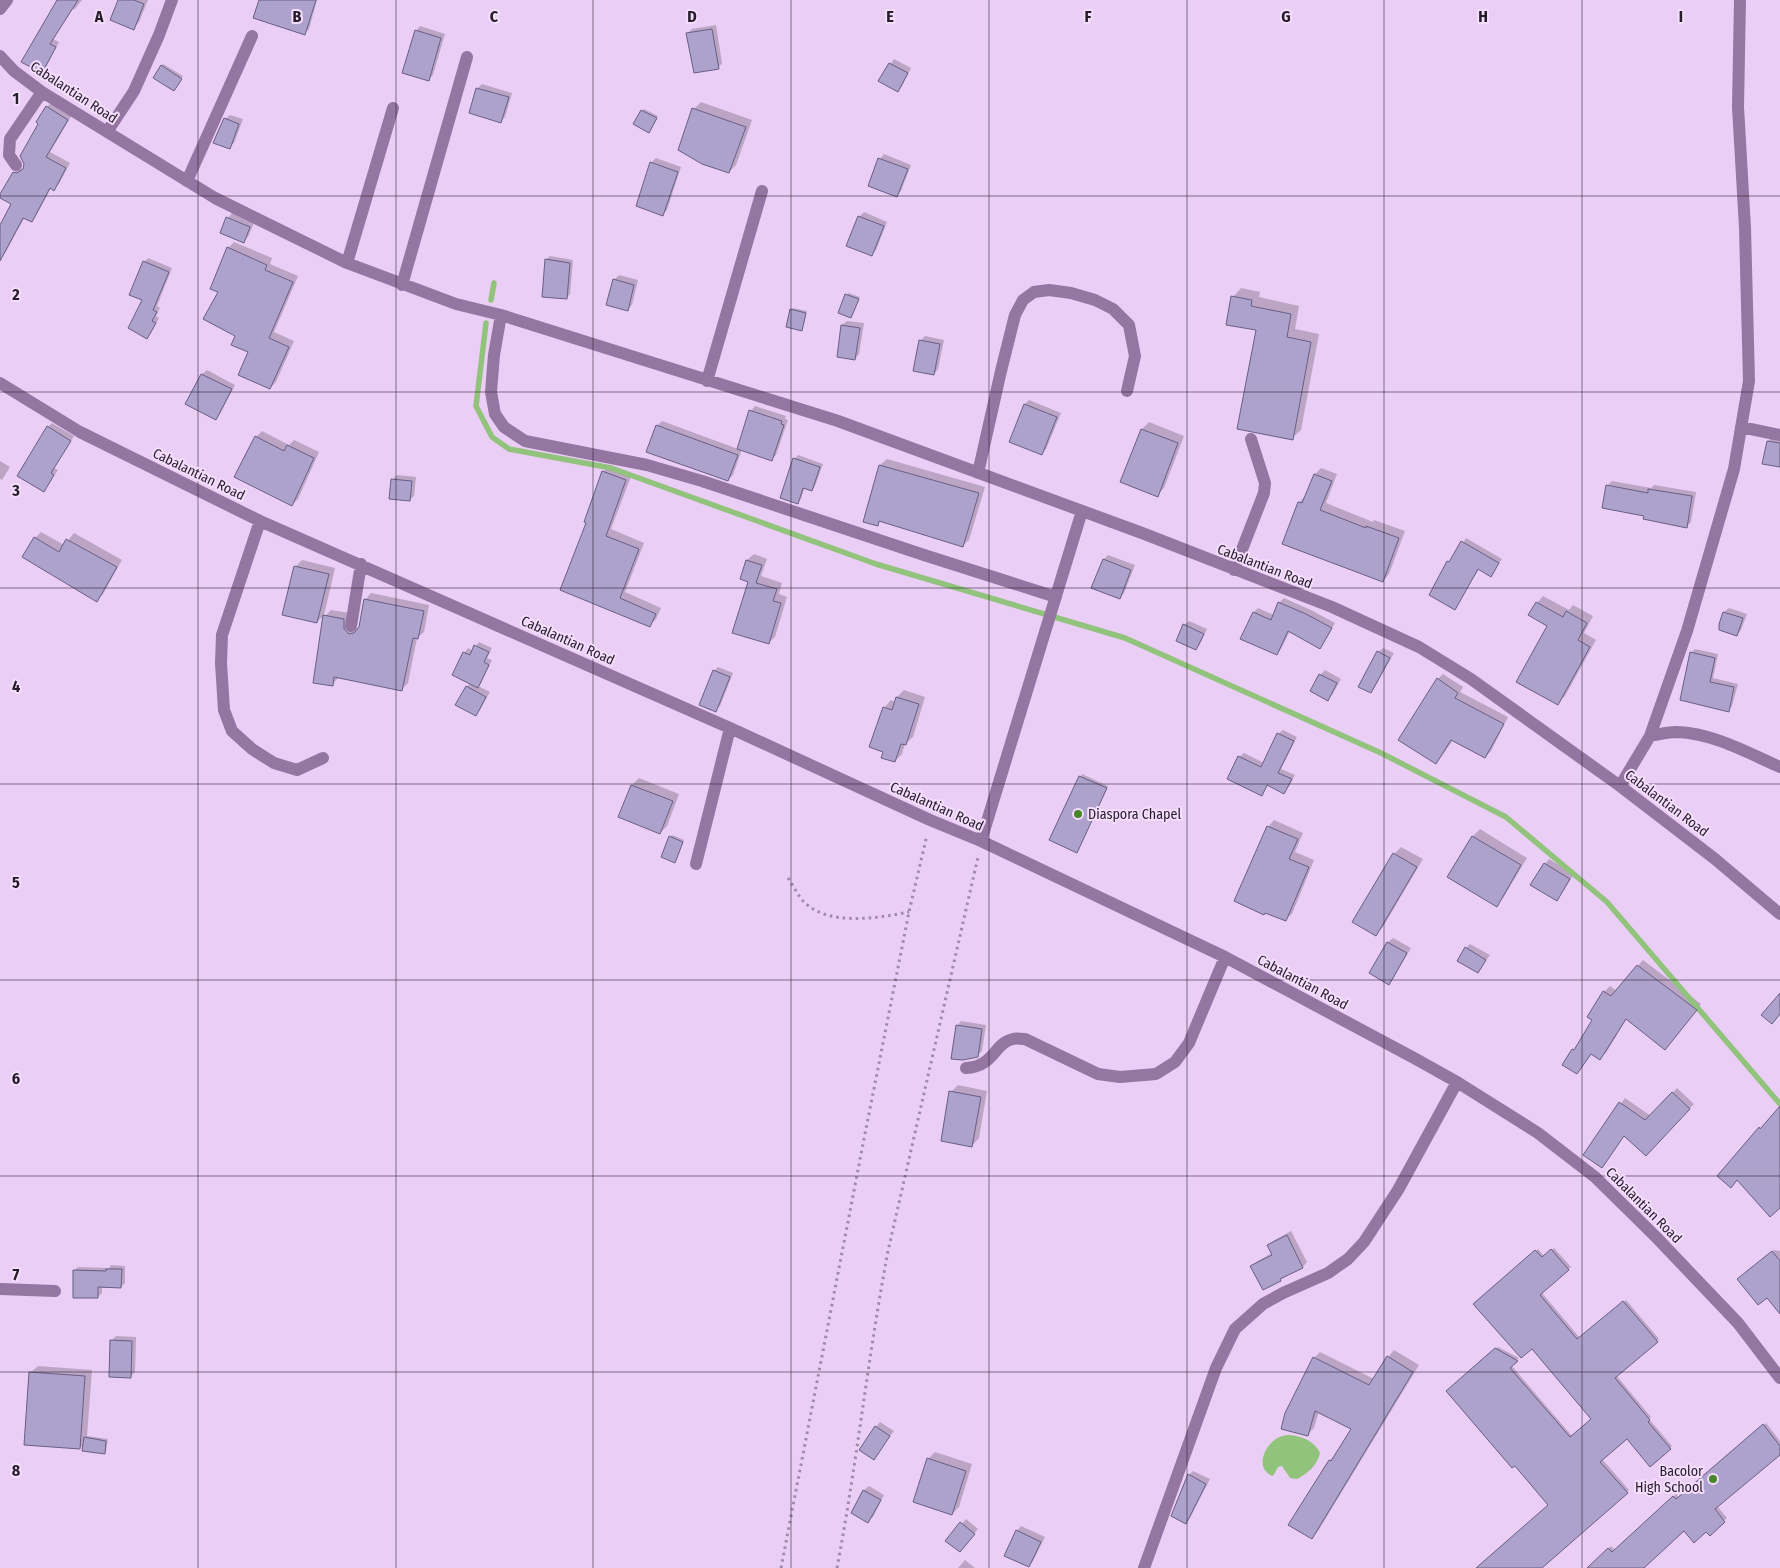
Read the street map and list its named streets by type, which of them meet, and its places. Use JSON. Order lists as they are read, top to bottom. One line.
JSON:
{"streets":{"street":["Cabalantian Road"]},"places":["Diaspora Chapel","Bacolor High School"],"grid":{"columns":["A","B","C","D","E","F","G","H","I"],"rows":["1","2","3","4","5","6","7","8"]}}
